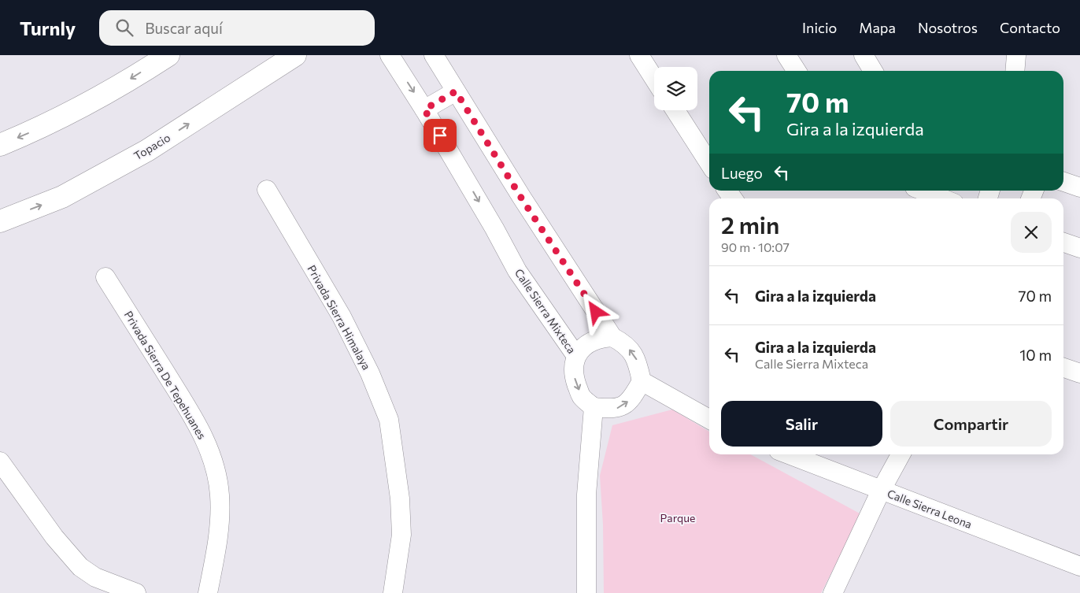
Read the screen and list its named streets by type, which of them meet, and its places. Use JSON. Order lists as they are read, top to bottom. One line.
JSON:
{"streets":{"street":["Topacio","Calle Sierra Mixteca","Privada Sierra Himalaya","Privada Sierra De Tepehuanes","Calle Sierra Leona"]},"parks":["Parque"],"page":{"header":"Turnly","search":"Buscar aquí","nav":["Inicio","Mapa","Nosotros","Contacto"],"turn":["70 m","Gira a la izquierda"],"then":"Luego","heading":["2 min","90 m · 10:07"],"list":[{"name":"Gira a la izquierda","value":"70 m"},{"name":"Gira a la izquierda","note":"Calle Sierra Mixteca","value":"10 m"}],"buttons":["Salir","Compartir"]}}
